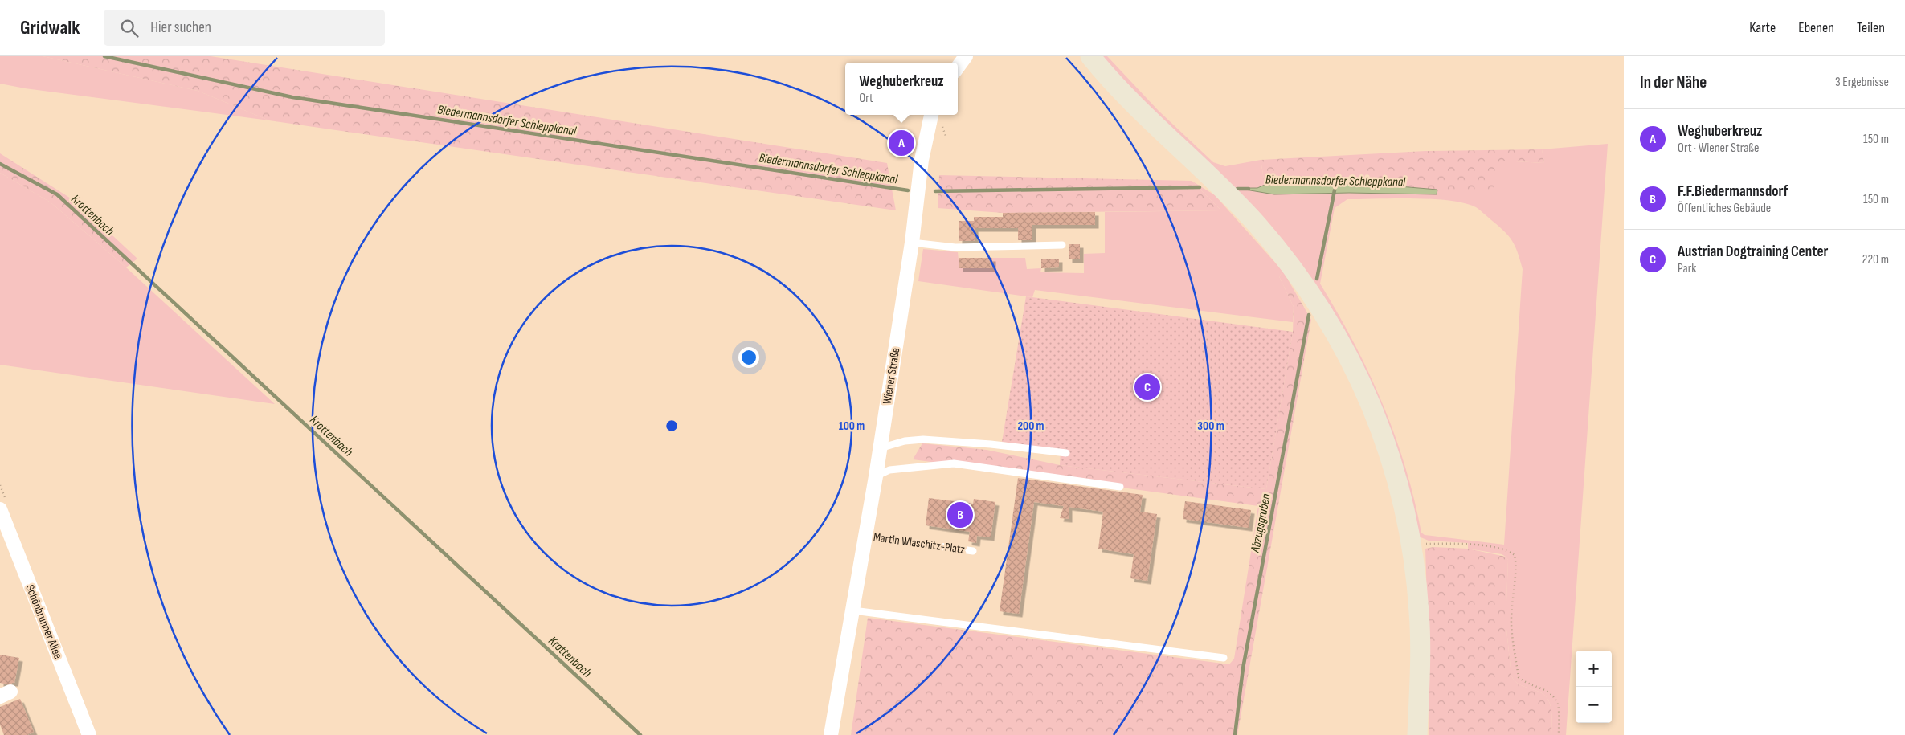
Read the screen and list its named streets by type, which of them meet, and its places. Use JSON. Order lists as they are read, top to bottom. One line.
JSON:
{"streets":{"street":["Wiener Straße","Schönbrunner Allee"],"lane":["Martin Wlaschitz-Platz"]},"crossings":[["Wiener Straße","Martin Wlaschitz-Platz"]],"water":["Biedermannsdorfer Schleppkanal","Krottenbach","Abzugsgraben"],"page":{"header":"Gridwalk","search":"Hier suchen","nav":["Karte","Ebenen","Teilen"],"heading":["In der Nähe","3 Ergebnisse"],"popup":["Weghuberkreuz","Ort"],"list":[{"mark":"A","name":"Weghuberkreuz","note":"Ort · Wiener Straße","value":"150 m"},{"mark":"B","name":"F.F.Biedermannsdorf","note":"Öffentliches Gebäude","value":"150 m"},{"mark":"C","name":"Austrian Dogtraining Center","note":"Park","value":"220 m"}],"pins":["A","C","B"],"map_buttons":["+","−"]},"rings":["100 m","200 m","300 m"]}
